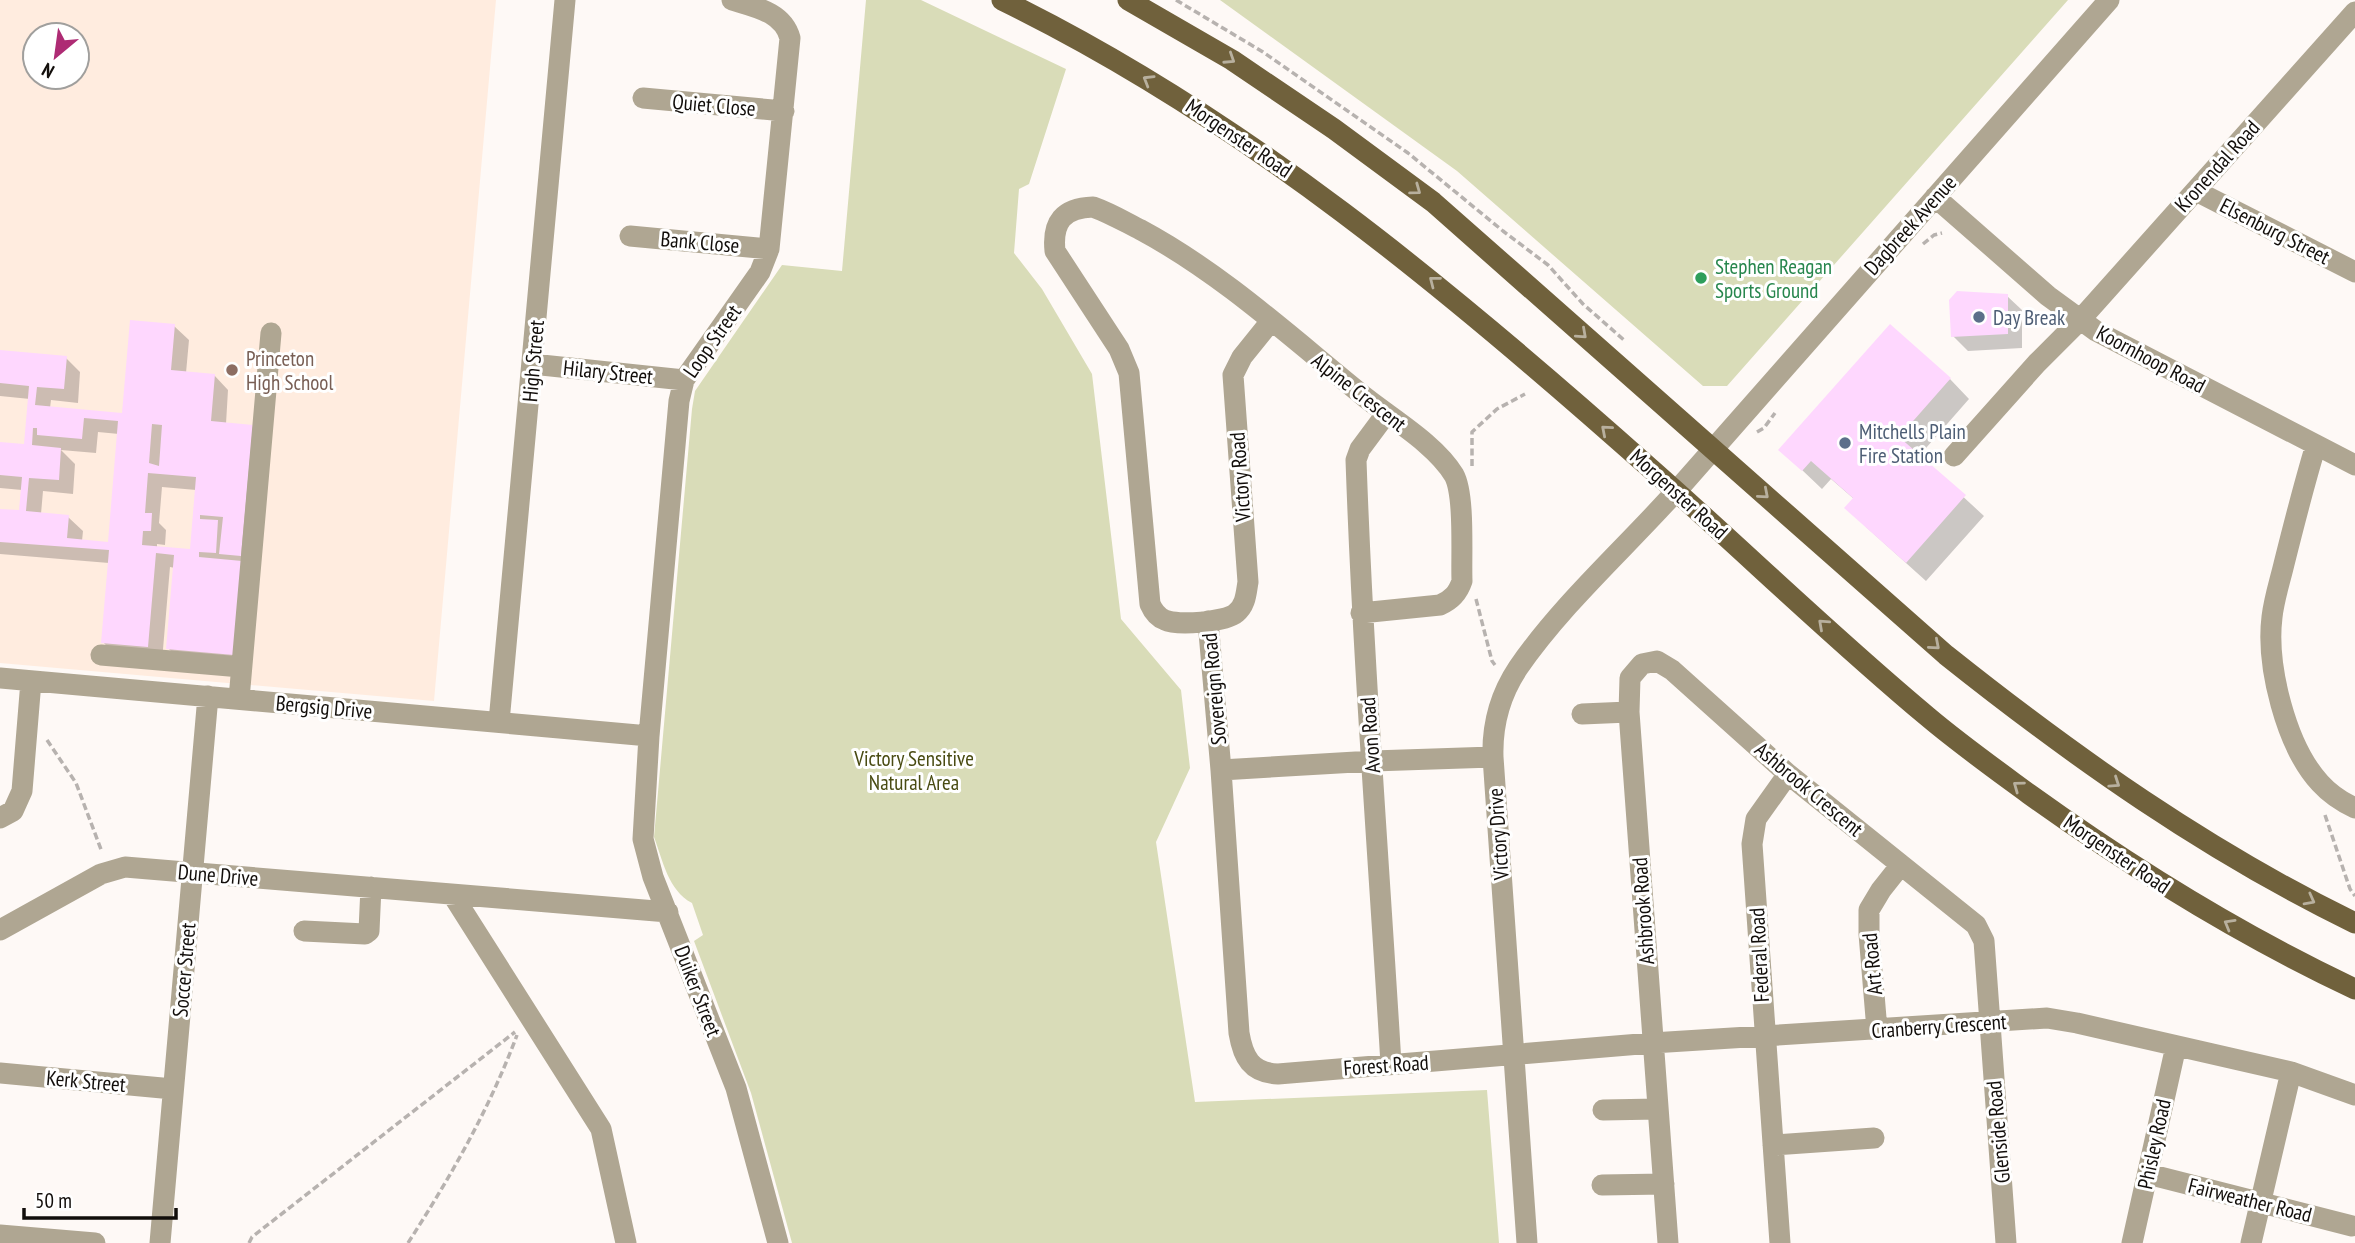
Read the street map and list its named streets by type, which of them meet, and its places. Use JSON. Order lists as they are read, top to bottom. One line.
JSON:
{"streets":{"main road":["Morgenster Road"],"street":["Quiet Close","Kronendal Road","Dagbreek Avenue","Elsenburg Street","Bank Close","Loop Street","Koornhoop Road","High Street","Hilary Street","Alpine Crescent","Victory Road","Sovereign Road","Bergsig Drive","Avon Road","Ashbrook Crescent","Victory Drive","Dune Drive","Ashbrook Road","Federal Road","Art Road","Soccer Street","Duiker Street","Cranberry Crescent","Forest Road","Kerk Street","Glenside Road","Phisley Road","Fairweather Road"]},"crossings":[["Quiet Close","Loop Street"],["Morgenster Road","Dagbreek Avenue"],["Morgenster Road","Victory Drive"],["Kronendal Road","Elsenburg Street"],["Kronendal Road","Koornhoop Road"],["Dagbreek Avenue","Koornhoop Road"],["Dagbreek Avenue","Victory Drive"],["Bank Close","Loop Street"],["Loop Street","Hilary Street"],["Loop Street","Bergsig Drive"],["Loop Street","Duiker Street"],["High Street","Hilary Street"],["High Street","Bergsig Drive"],["Alpine Crescent","Victory Road"],["Alpine Crescent","Sovereign Road"],["Alpine Crescent","Avon Road"],["Victory Road","Sovereign Road"],["Sovereign Road","Forest Road"],["Bergsig Drive","Soccer Street"],["Bergsig Drive","Duiker Street"],["Avon Road","Forest Road"],["Ashbrook Crescent","Ashbrook Road"],["Ashbrook Crescent","Federal Road"],["Ashbrook Crescent","Art Road"],["Ashbrook Crescent","Cranberry Crescent"],["Ashbrook Crescent","Glenside Road"],["Victory Drive","Cranberry Crescent"],["Victory Drive","Forest Road"],["Dune Drive","Soccer Street"],["Dune Drive","Duiker Street"],["Ashbrook Road","Cranberry Crescent"],["Federal Road","Cranberry Crescent"],["Art Road","Cranberry Crescent"],["Soccer Street","Kerk Street"],["Cranberry Crescent","Forest Road"],["Cranberry Crescent","Glenside Road"],["Cranberry Crescent","Phisley Road"],["Phisley Road","Fairweather Road"]],"parks":["Victory Sensitive Natural Area"],"places":["Stephen Reagan Sports Ground","Day Break","Princeton High School","Mitchells Plain Fire Station"],"scale_bar":"50 m","north":"bottom left"}
